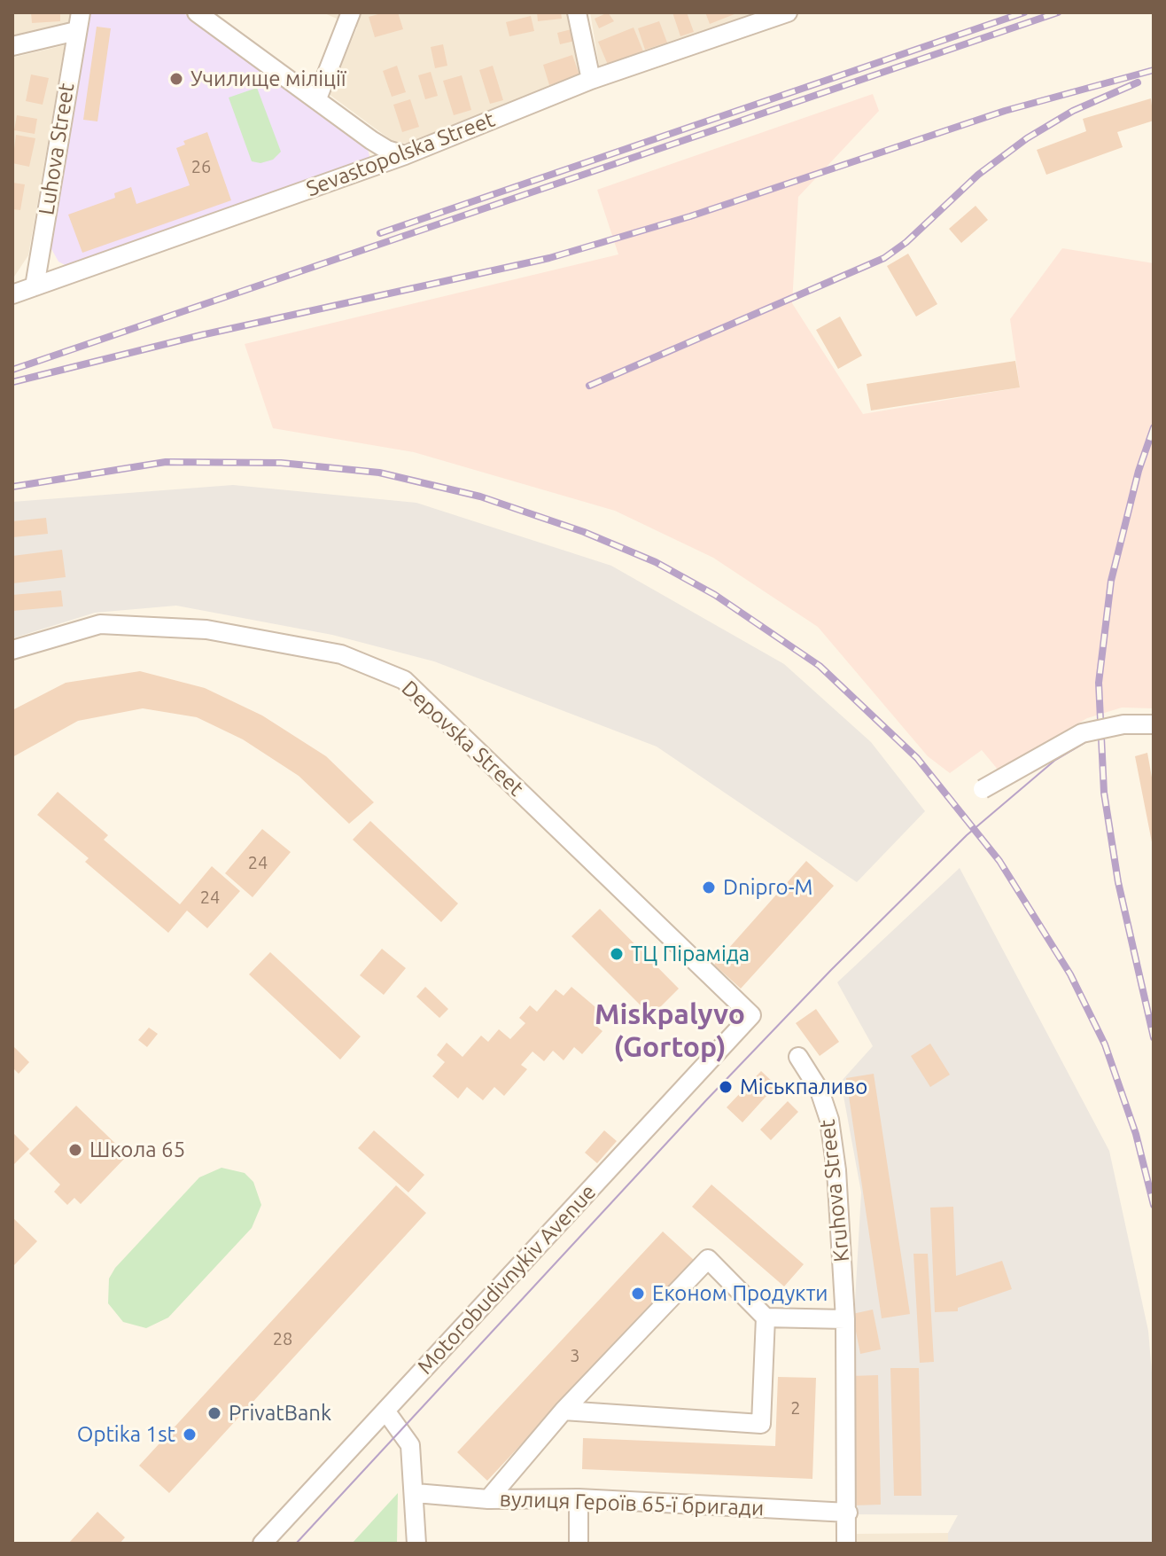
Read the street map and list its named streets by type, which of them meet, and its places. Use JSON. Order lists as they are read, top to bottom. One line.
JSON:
{"streets":{"street":["Luhova Street","Sevastopolska Street","Depovska Street","Kruhova Street","Motorobudivnykiv Avenue","вулиця Героїв 65-ї бригади"]},"crossings":[["Luhova Street","Sevastopolska Street"],["Depovska Street","Motorobudivnykiv Avenue"],["Kruhova Street","вулиця Героїв 65-ї бригади"]],"districts":["Miskpalyvo (Gortop)"],"places":["Училище міліції","Dnipro-M","ТЦ Піраміда","Міськпаливо","Школа 65","Економ Продукти","PrivatBank","Оptika 1st"],"house_numbers":["26","24","24","28","3","2"]}
